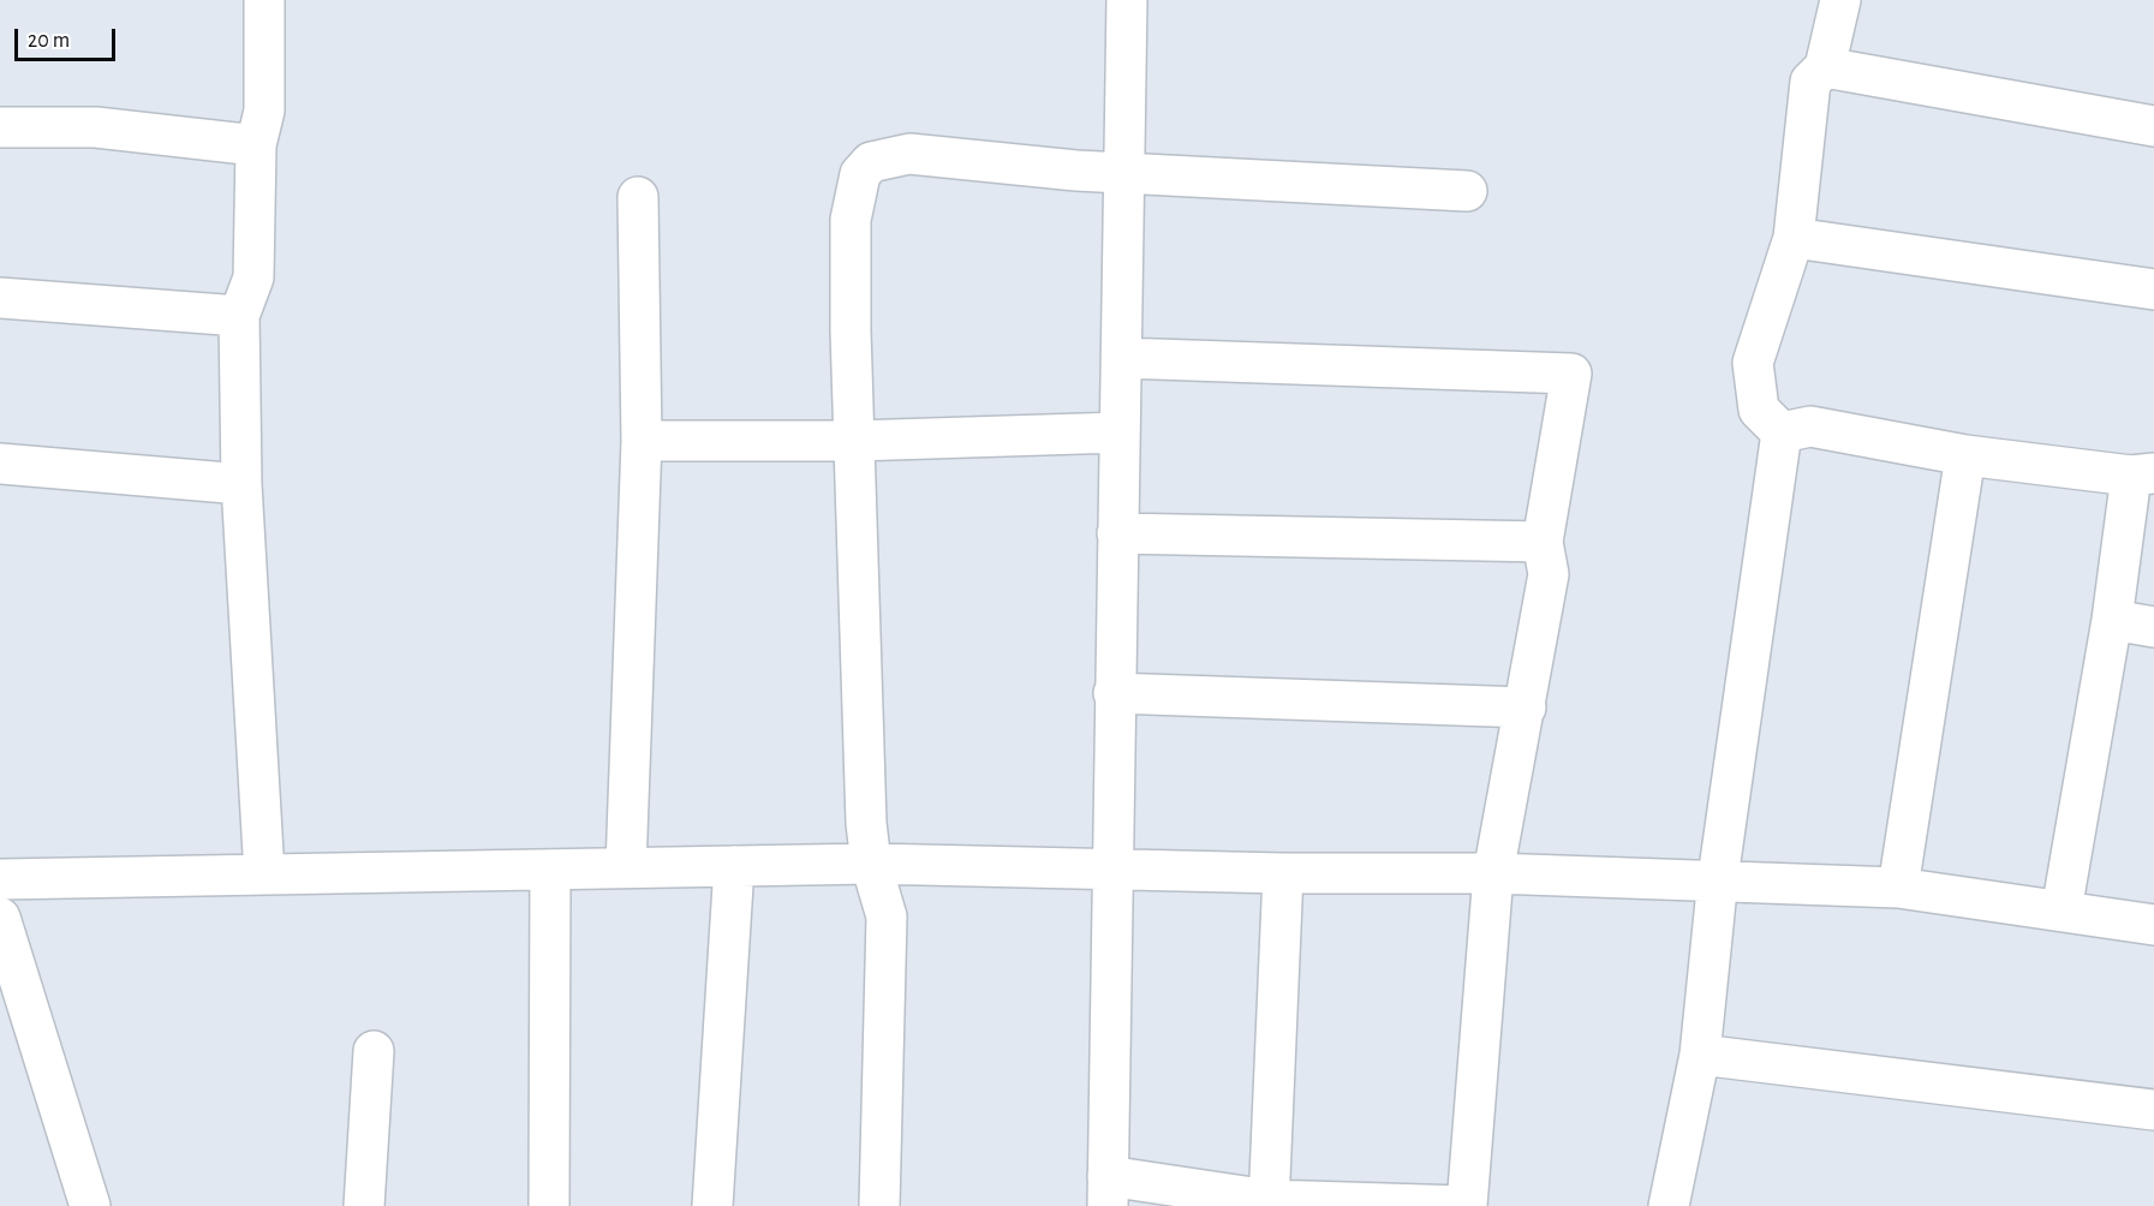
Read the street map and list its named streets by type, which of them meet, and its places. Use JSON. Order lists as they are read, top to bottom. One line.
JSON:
{"scale_bar":"20 m"}
